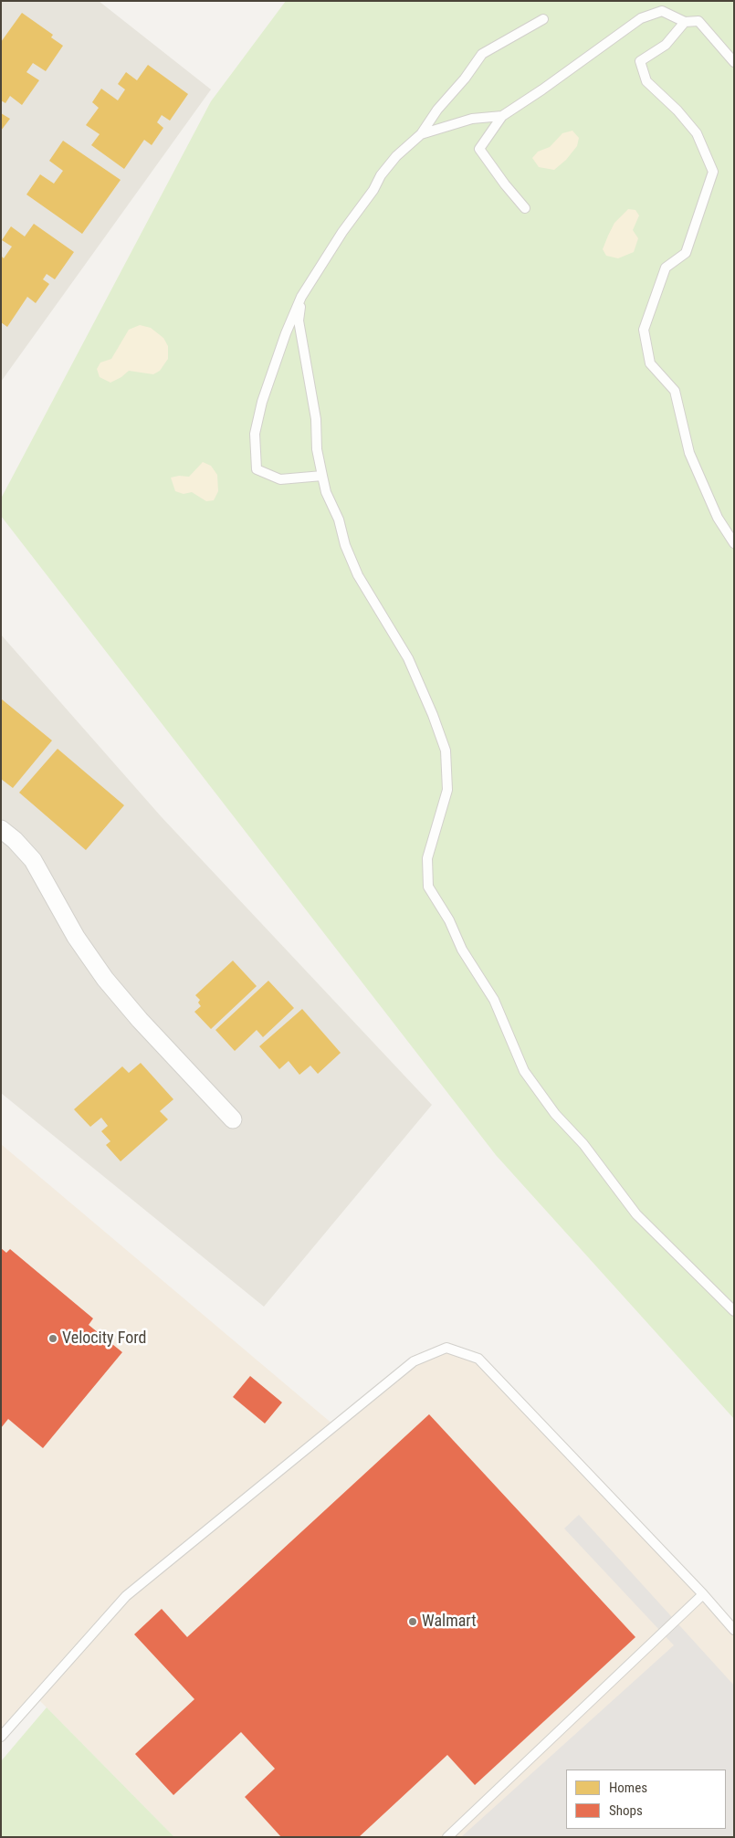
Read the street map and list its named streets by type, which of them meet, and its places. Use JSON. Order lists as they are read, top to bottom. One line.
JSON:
{"places":["Velocity Ford","Walmart"],"legend":["Homes","Shops"]}
